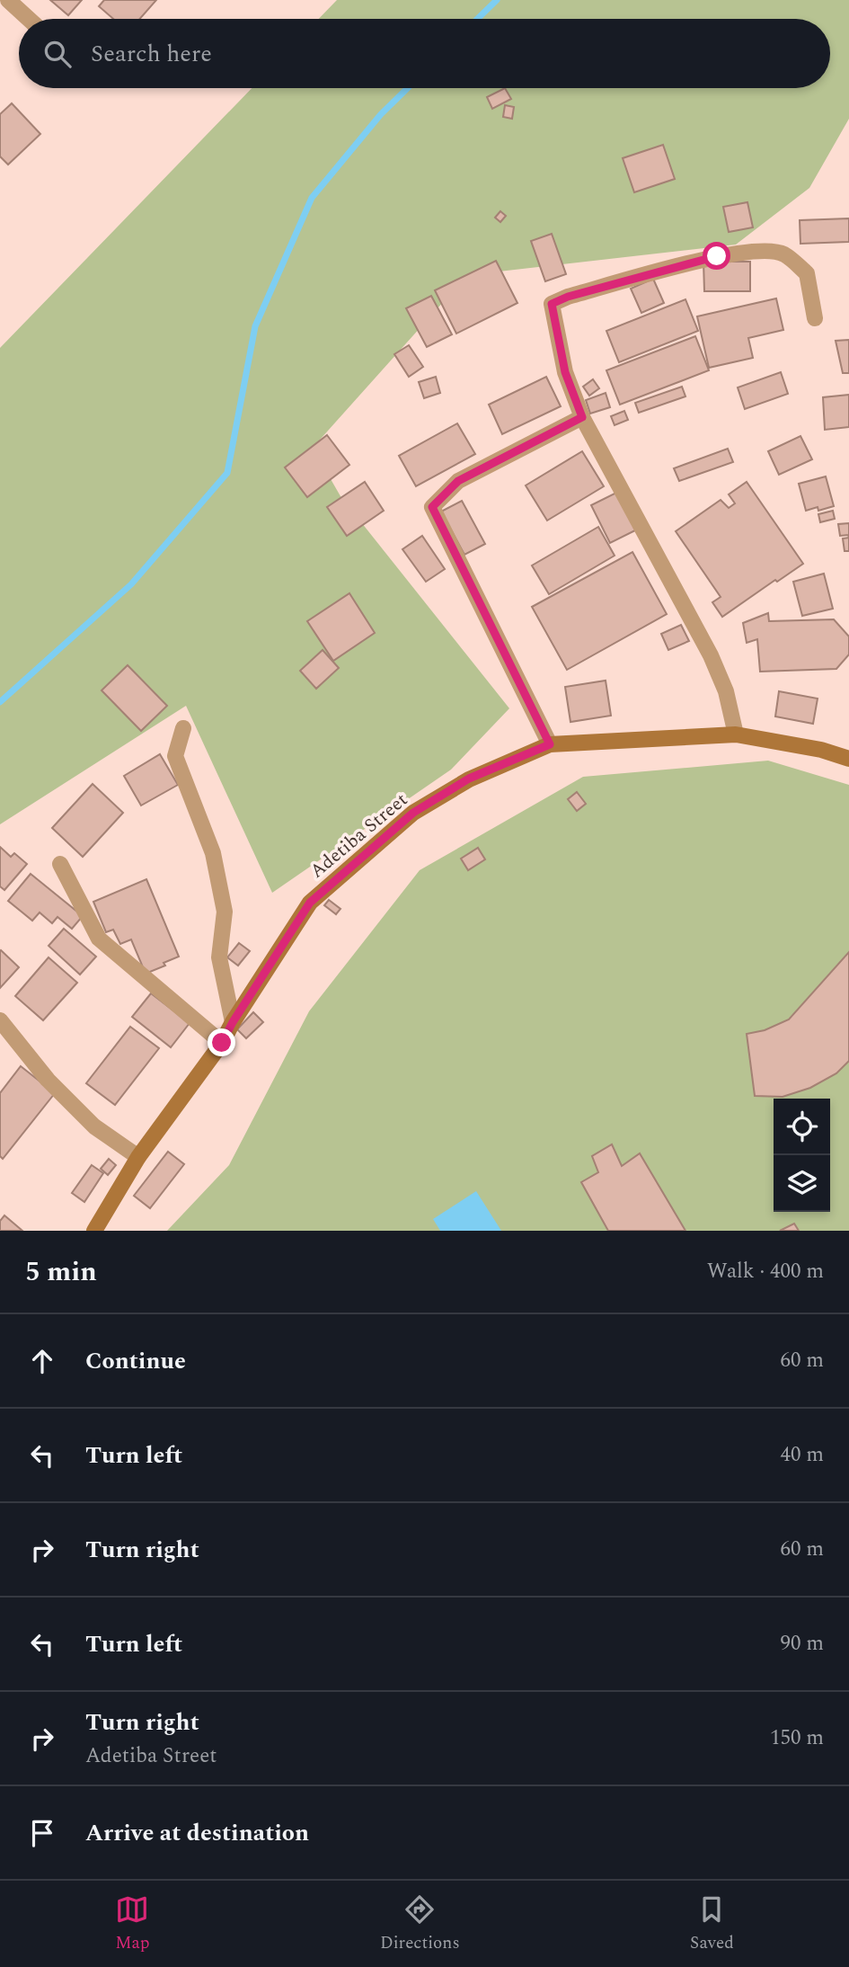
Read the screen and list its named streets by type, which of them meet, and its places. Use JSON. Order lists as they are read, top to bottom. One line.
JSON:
{"streets":{"street":["Adetiba Street"]},"page":{"search":"Search here","heading":["5 min","Walk · 400 m"],"list":[["Continue","60 m"],["Turn left","40 m"],["Turn right","60 m"],["Turn left","90 m"],["Turn right","Adetiba Street","150 m"],"Arrive at destination"],"nav":["Map","Directions","Saved"]}}
